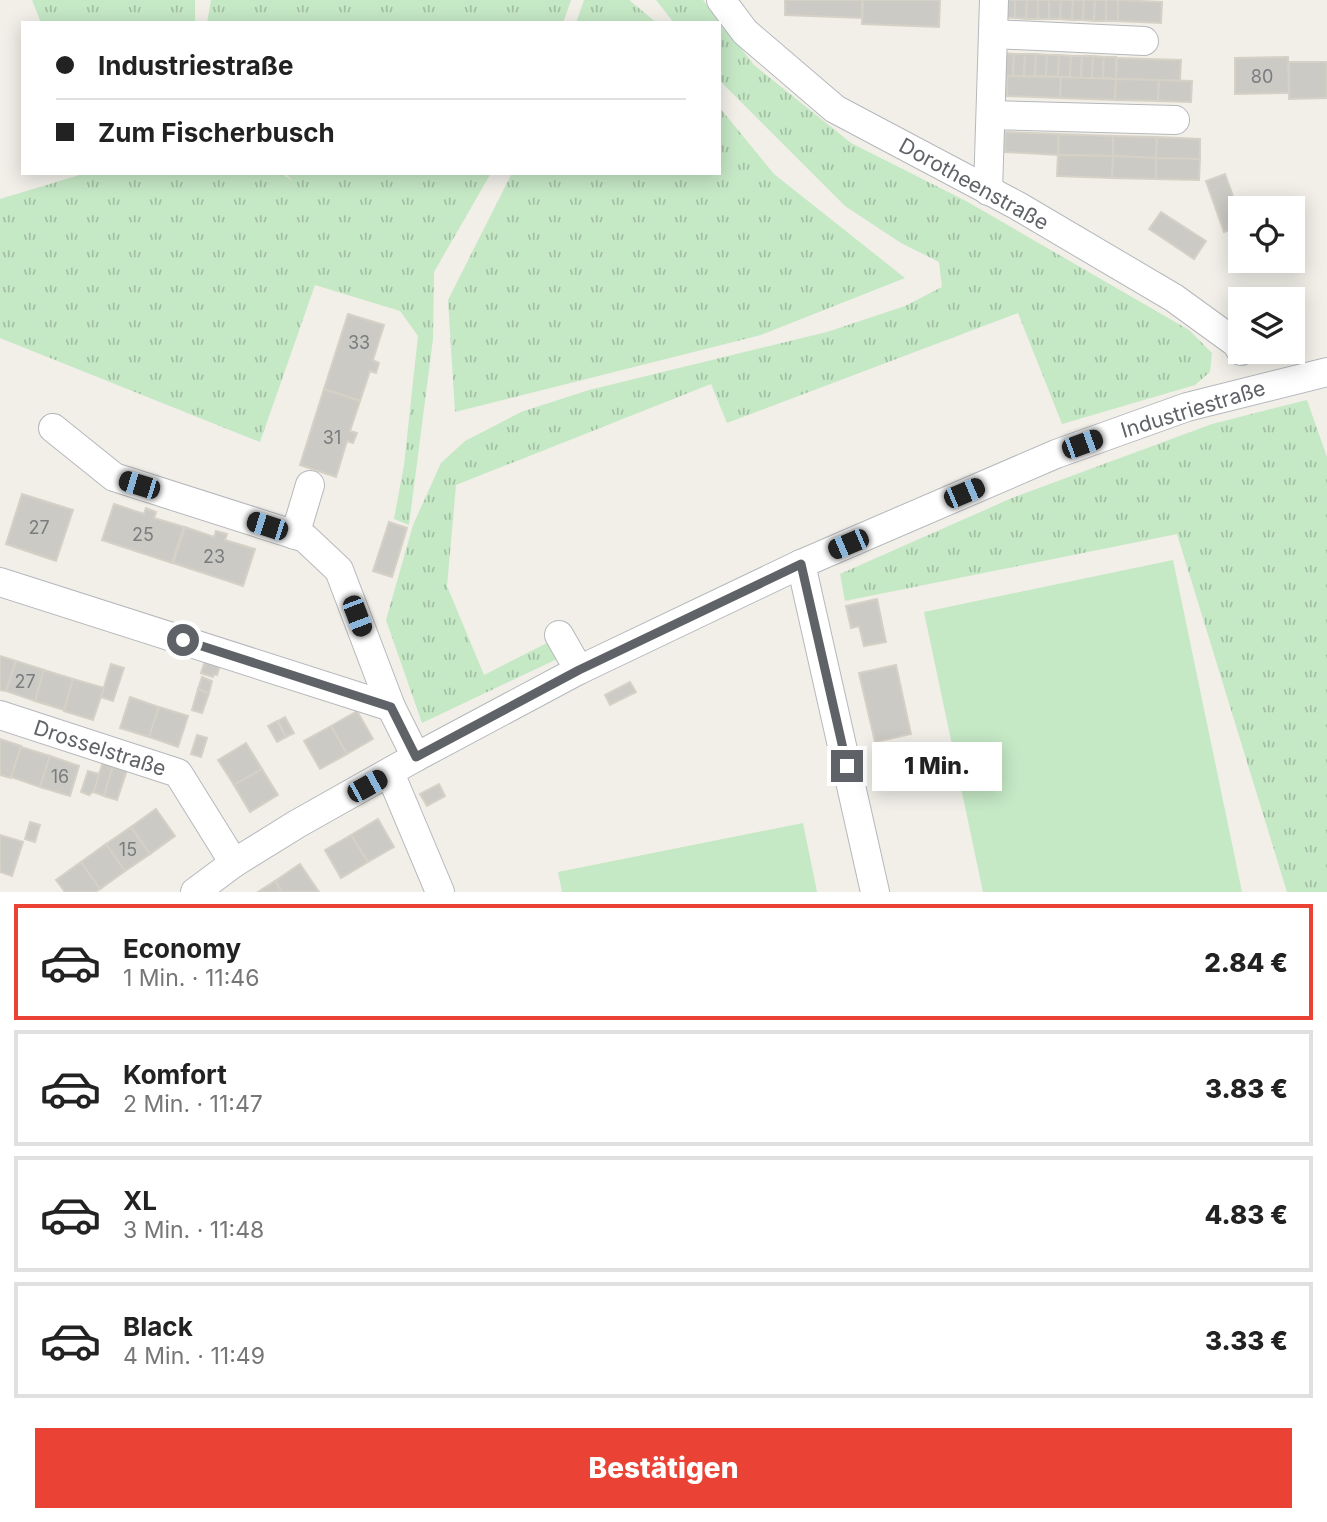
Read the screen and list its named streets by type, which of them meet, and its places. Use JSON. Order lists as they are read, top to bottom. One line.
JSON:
{"streets":{"street":["Dorotheenstraße","Industriestraße","Drosselstraße"]},"crossings":[["Dorotheenstraße","Industriestraße"],["Industriestraße","Drosselstraße"]],"house_numbers":["80","33","31","27","25","23","27","16","15"],"page":{"banner":["Industriestraße","Zum Fischerbusch"],"bubble":"1 Min.","list":[{"name":"Economy","note":"1 Min. · 11:46","value":"2.84 €"},{"name":"Komfort","note":"2 Min. · 11:47","value":"3.83 €"},{"name":"XL","note":"3 Min. · 11:48","value":"4.83 €"},{"name":"Black","note":"4 Min. · 11:49","value":"3.33 €"}],"buttons":"Bestätigen"}}
